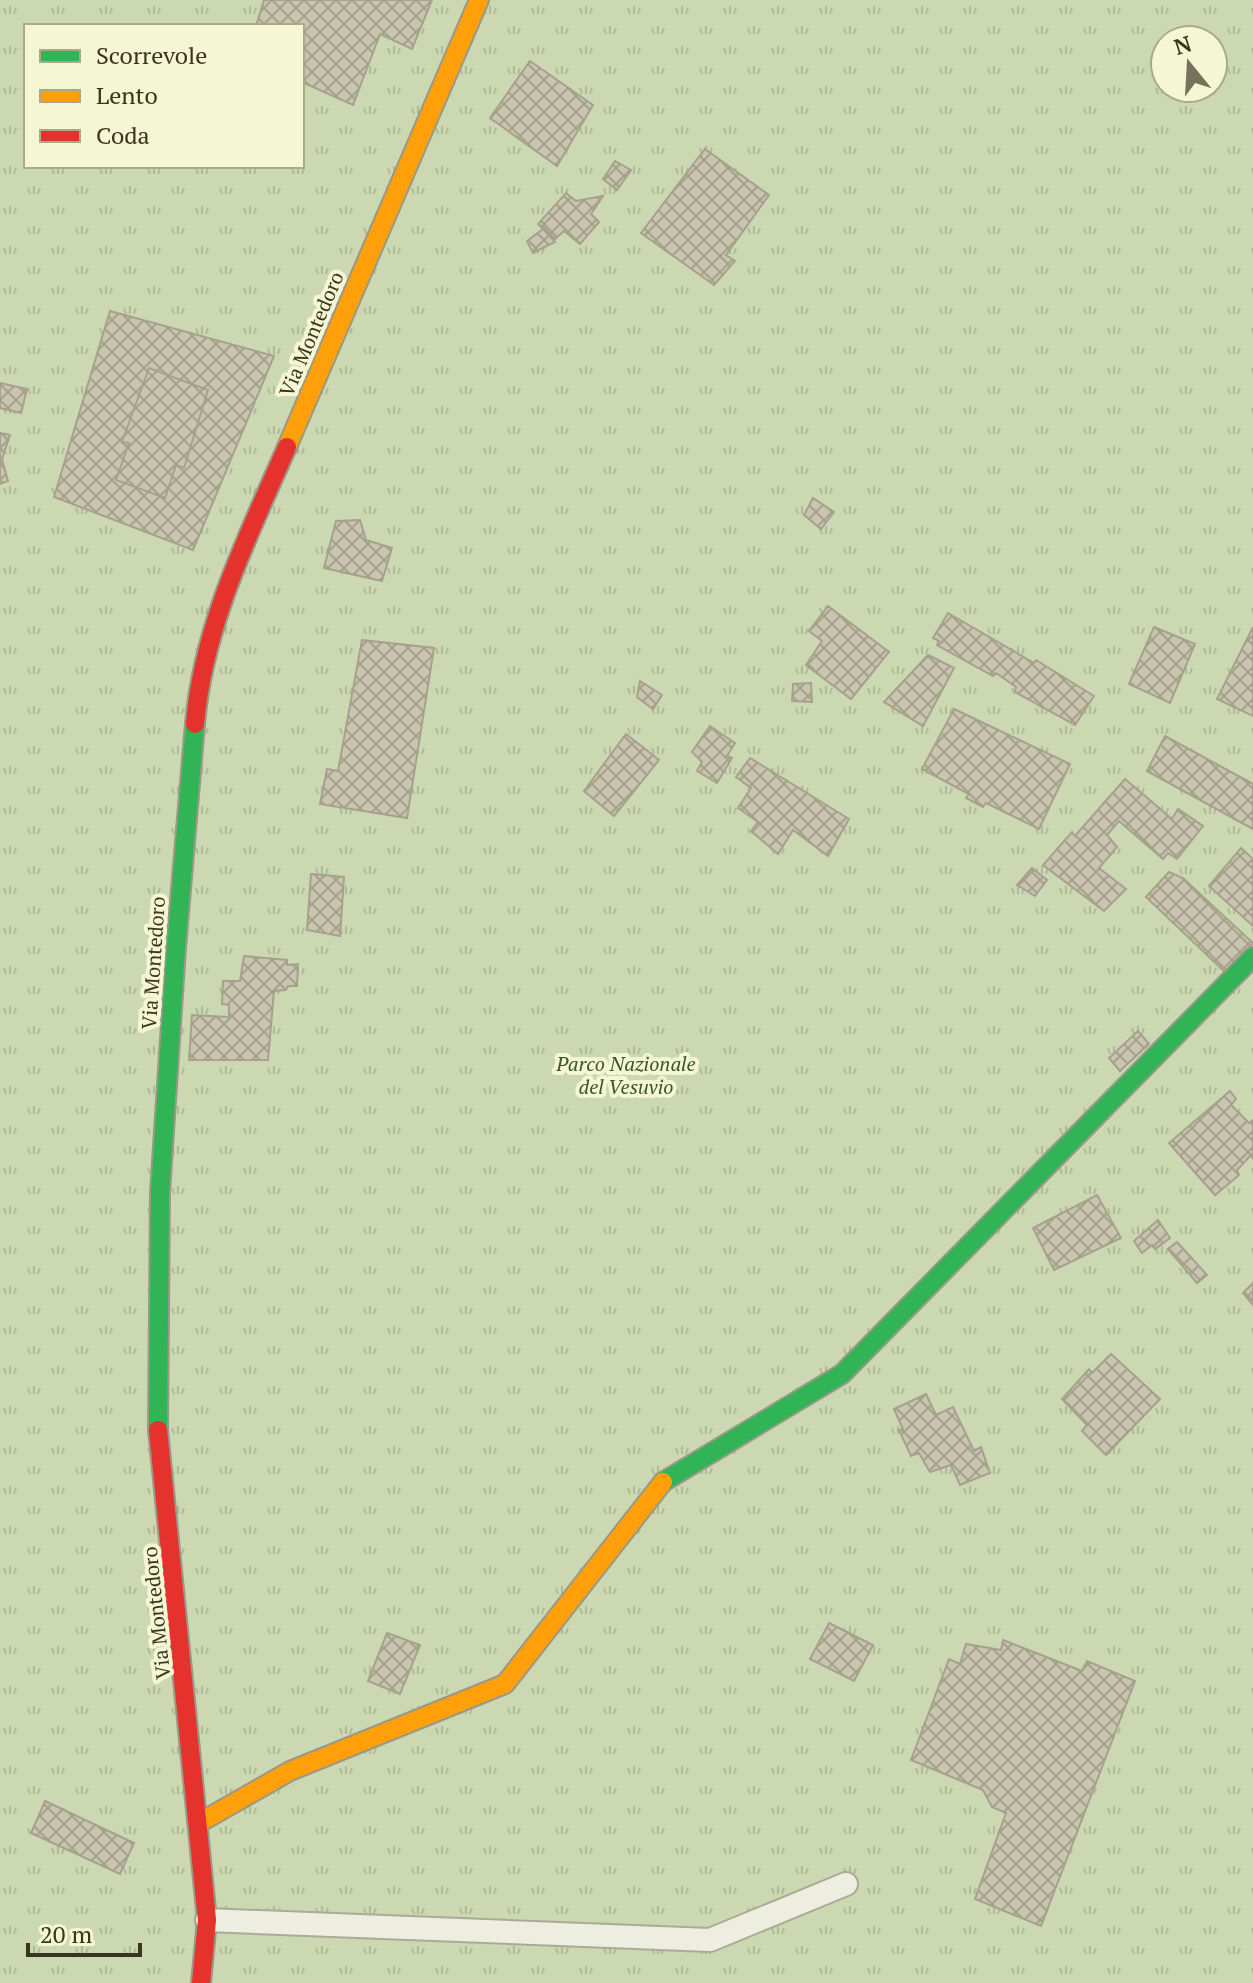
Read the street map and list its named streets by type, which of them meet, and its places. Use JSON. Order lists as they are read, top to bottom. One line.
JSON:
{"streets":{"street":["Via Montedoro"]},"parks":["Parco Nazionale del Vesuvio"],"legend":["Scorrevole","Lento","Coda"],"scale_bar":"20 m","north":"top"}
